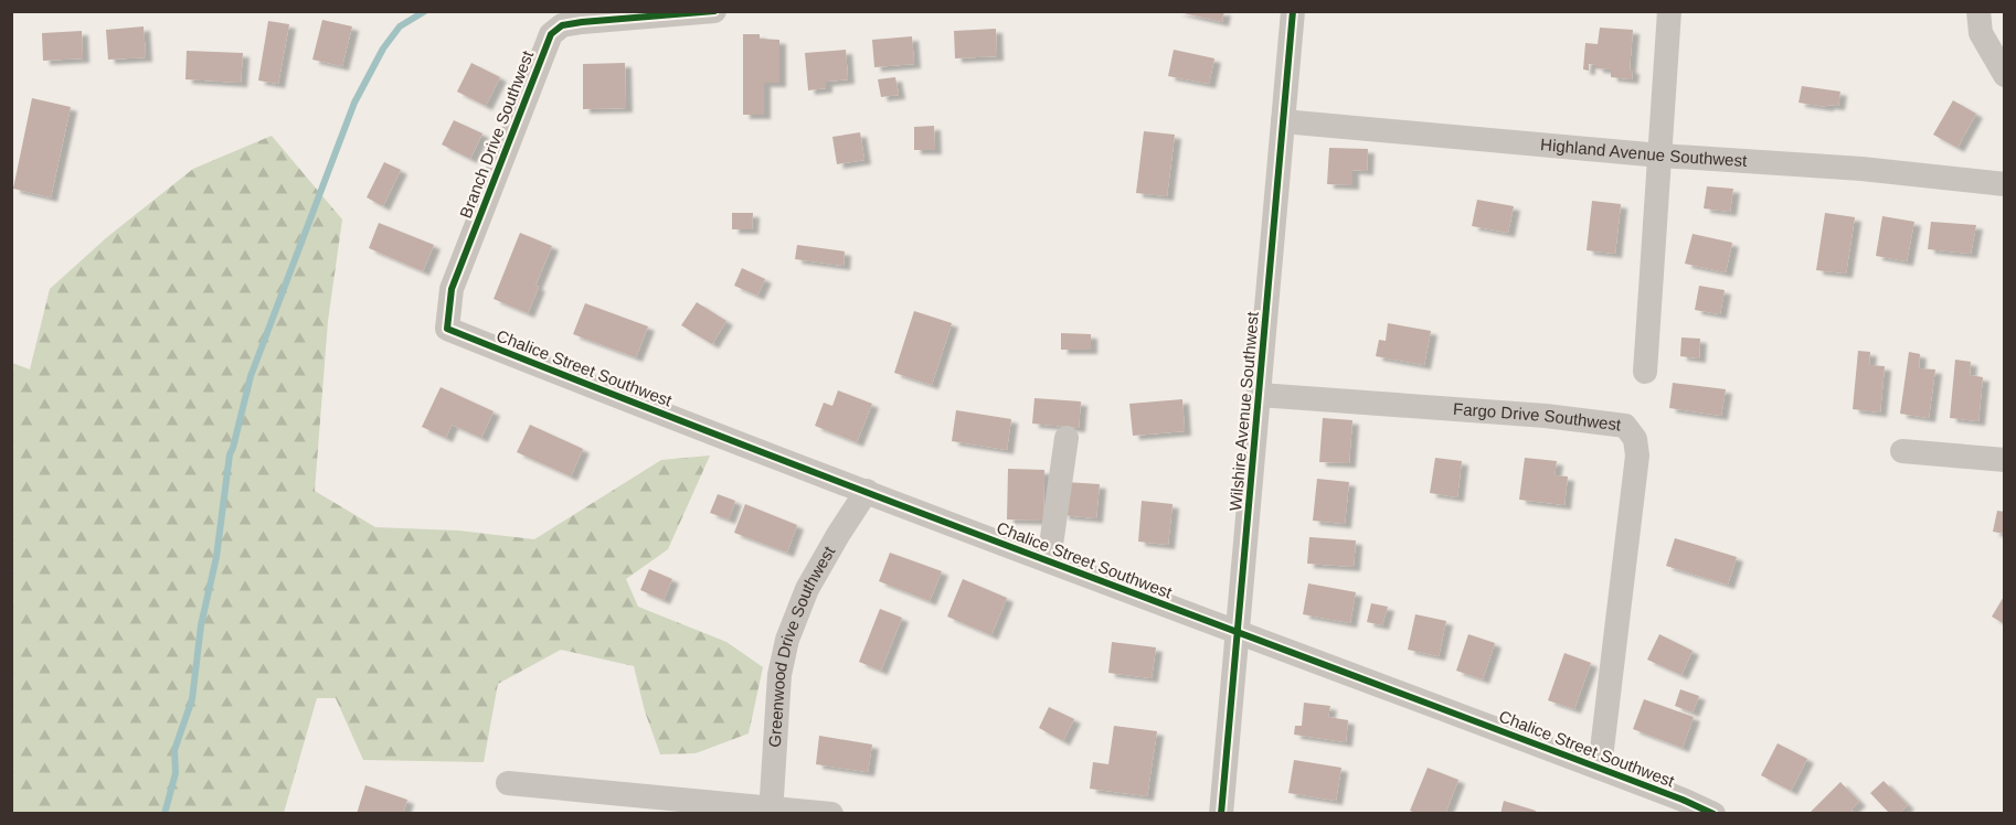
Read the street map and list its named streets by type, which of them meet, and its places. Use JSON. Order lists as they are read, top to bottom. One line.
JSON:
{"streets":{"street":["Branch Drive Southwest","Highland Avenue Southwest","Chalice Street Southwest","Wilshire Avenue Southwest","Fargo Drive Southwest","Greenwood Drive Southwest"]},"crossings":[["Branch Drive Southwest","Chalice Street Southwest"],["Highland Avenue Southwest","Wilshire Avenue Southwest"],["Chalice Street Southwest","Wilshire Avenue Southwest"],["Chalice Street Southwest","Fargo Drive Southwest"],["Chalice Street Southwest","Greenwood Drive Southwest"],["Wilshire Avenue Southwest","Fargo Drive Southwest"]]}
